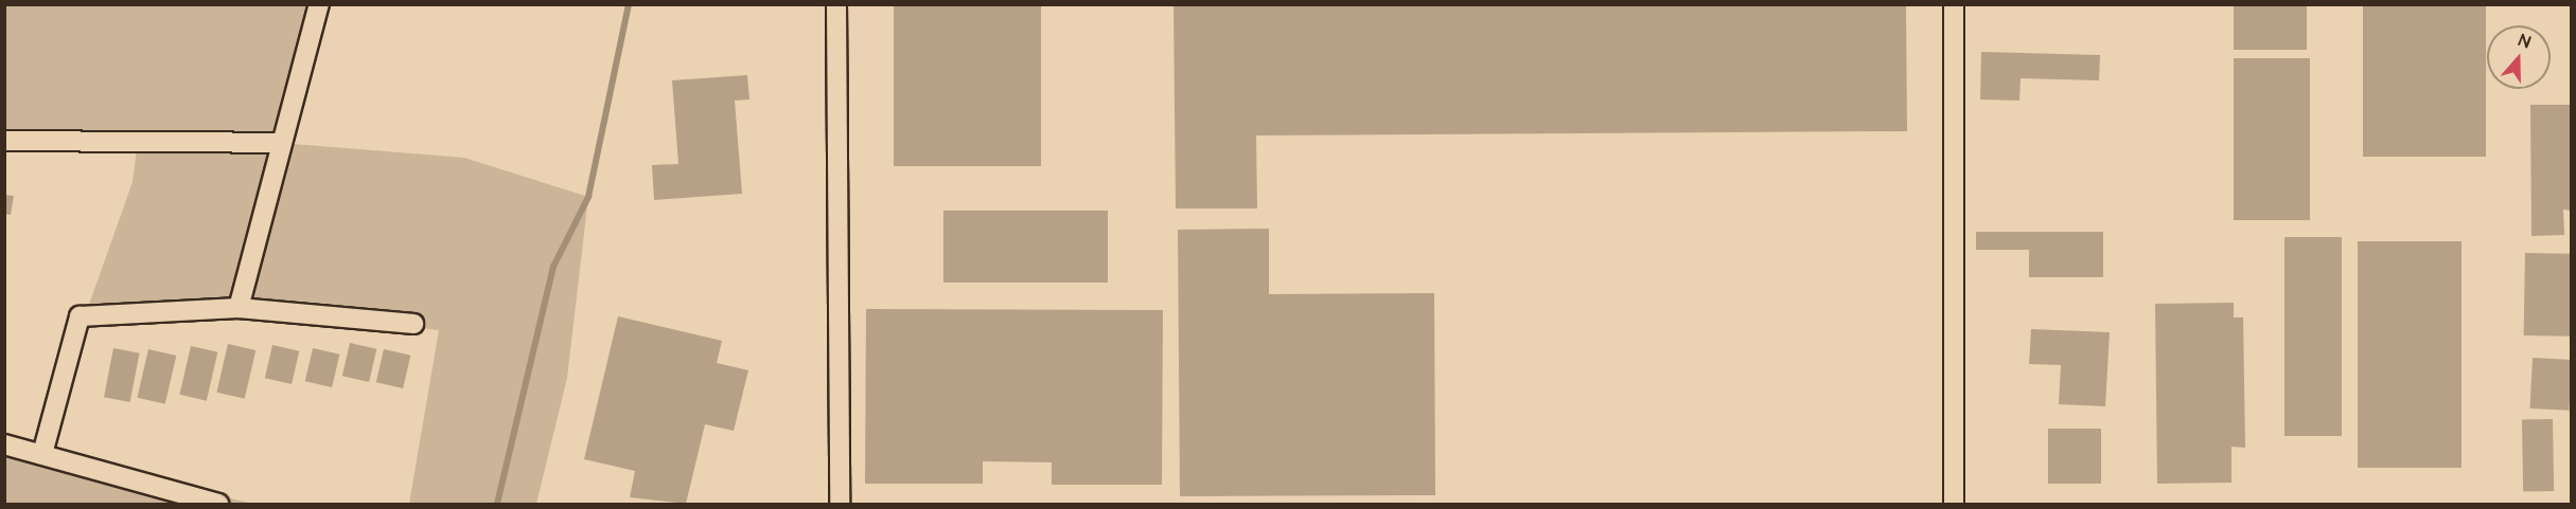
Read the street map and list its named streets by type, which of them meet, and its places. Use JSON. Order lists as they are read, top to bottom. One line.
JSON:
{"north":"top"}
